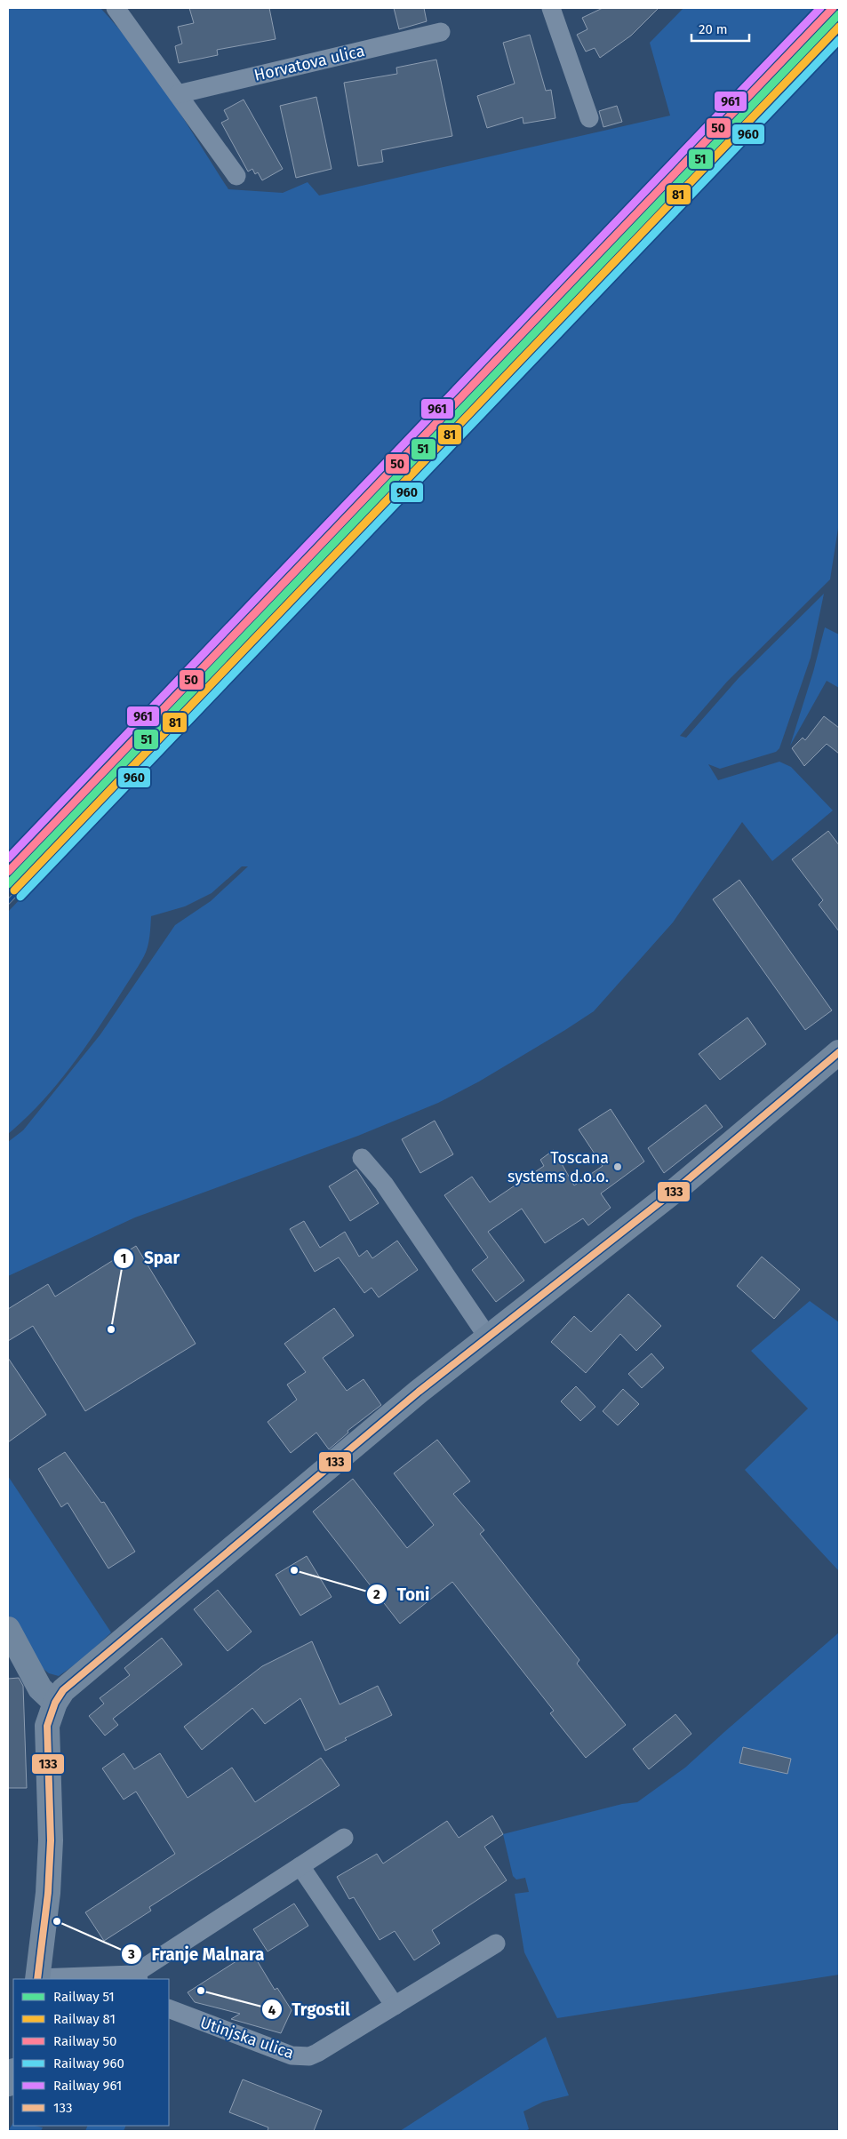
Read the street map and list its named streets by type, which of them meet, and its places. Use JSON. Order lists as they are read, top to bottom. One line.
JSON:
{"streets":{"street":["Horvatova ulica","Utinjska ulica"]},"places":["Toscana systems d.o.o.","Spar","Toni","Franje Malnara","Trgostil"],"lines":["rail line 50","rail line 961","rail line 51","rail line 81","rail line 960","transit line 133"],"legend":["Railway 51","Railway 81","Railway 50","Railway 960","Railway 961","133"],"scale_bar":"20 m"}
